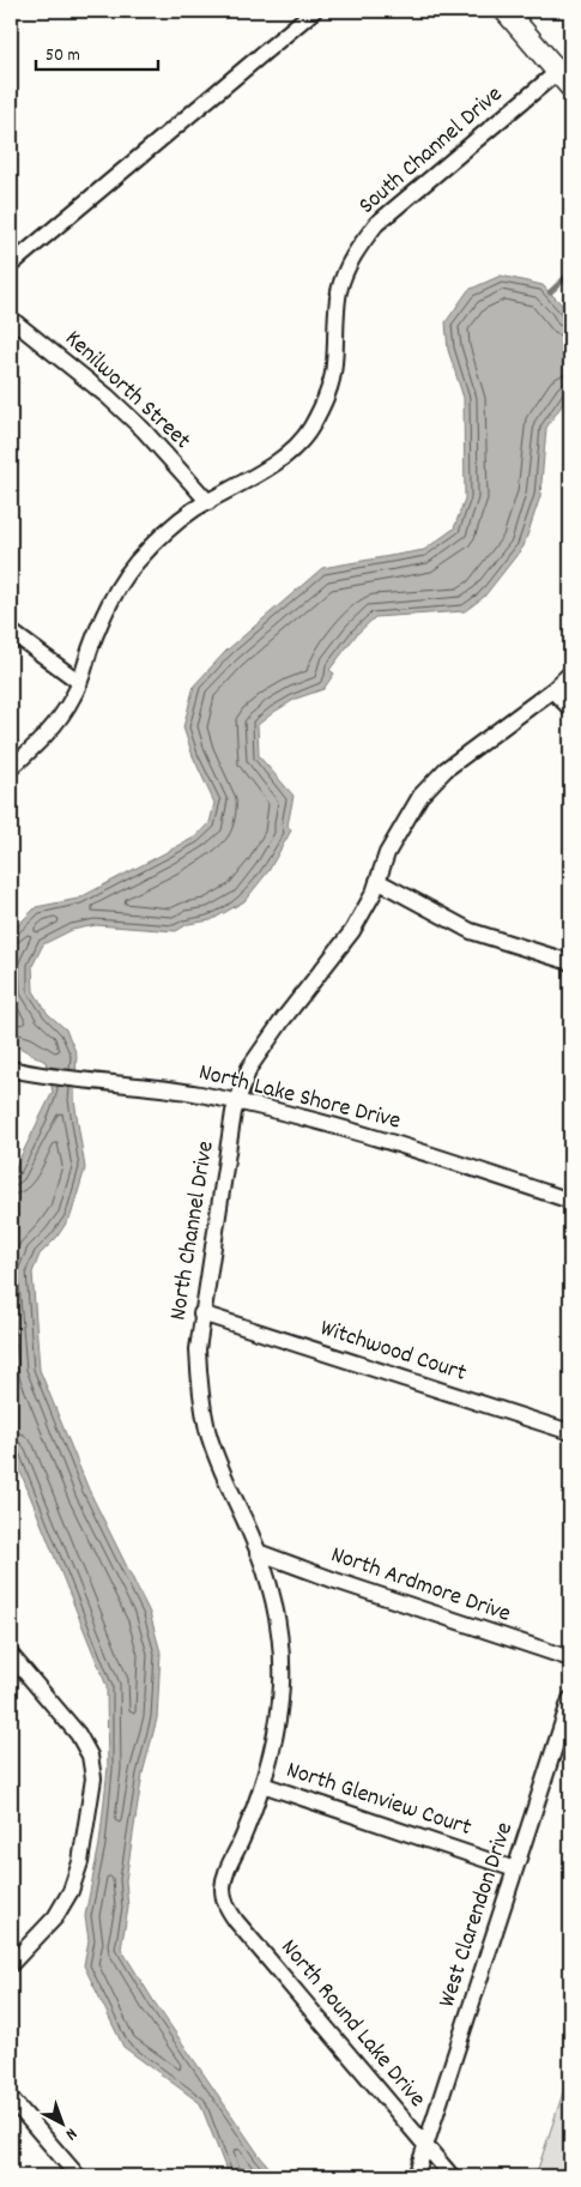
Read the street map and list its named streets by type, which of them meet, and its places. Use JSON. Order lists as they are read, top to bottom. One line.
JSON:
{"streets":{"street":["South Channel Drive","Kenilworth Street","North Lake Shore Drive","North Channel Drive","Witchwood Court","North Ardmore Drive","North Glenview Court","West Clarendon Drive","North Round Lake Drive"]},"crossings":[["South Channel Drive","Kenilworth Street"],["North Lake Shore Drive","North Channel Drive"],["North Channel Drive","Witchwood Court"],["North Channel Drive","North Ardmore Drive"],["North Channel Drive","North Glenview Court"],["North Channel Drive","North Round Lake Drive"],["North Glenview Court","West Clarendon Drive"],["West Clarendon Drive","North Round Lake Drive"]],"scale_bar":"50 m","north":"bottom right"}
